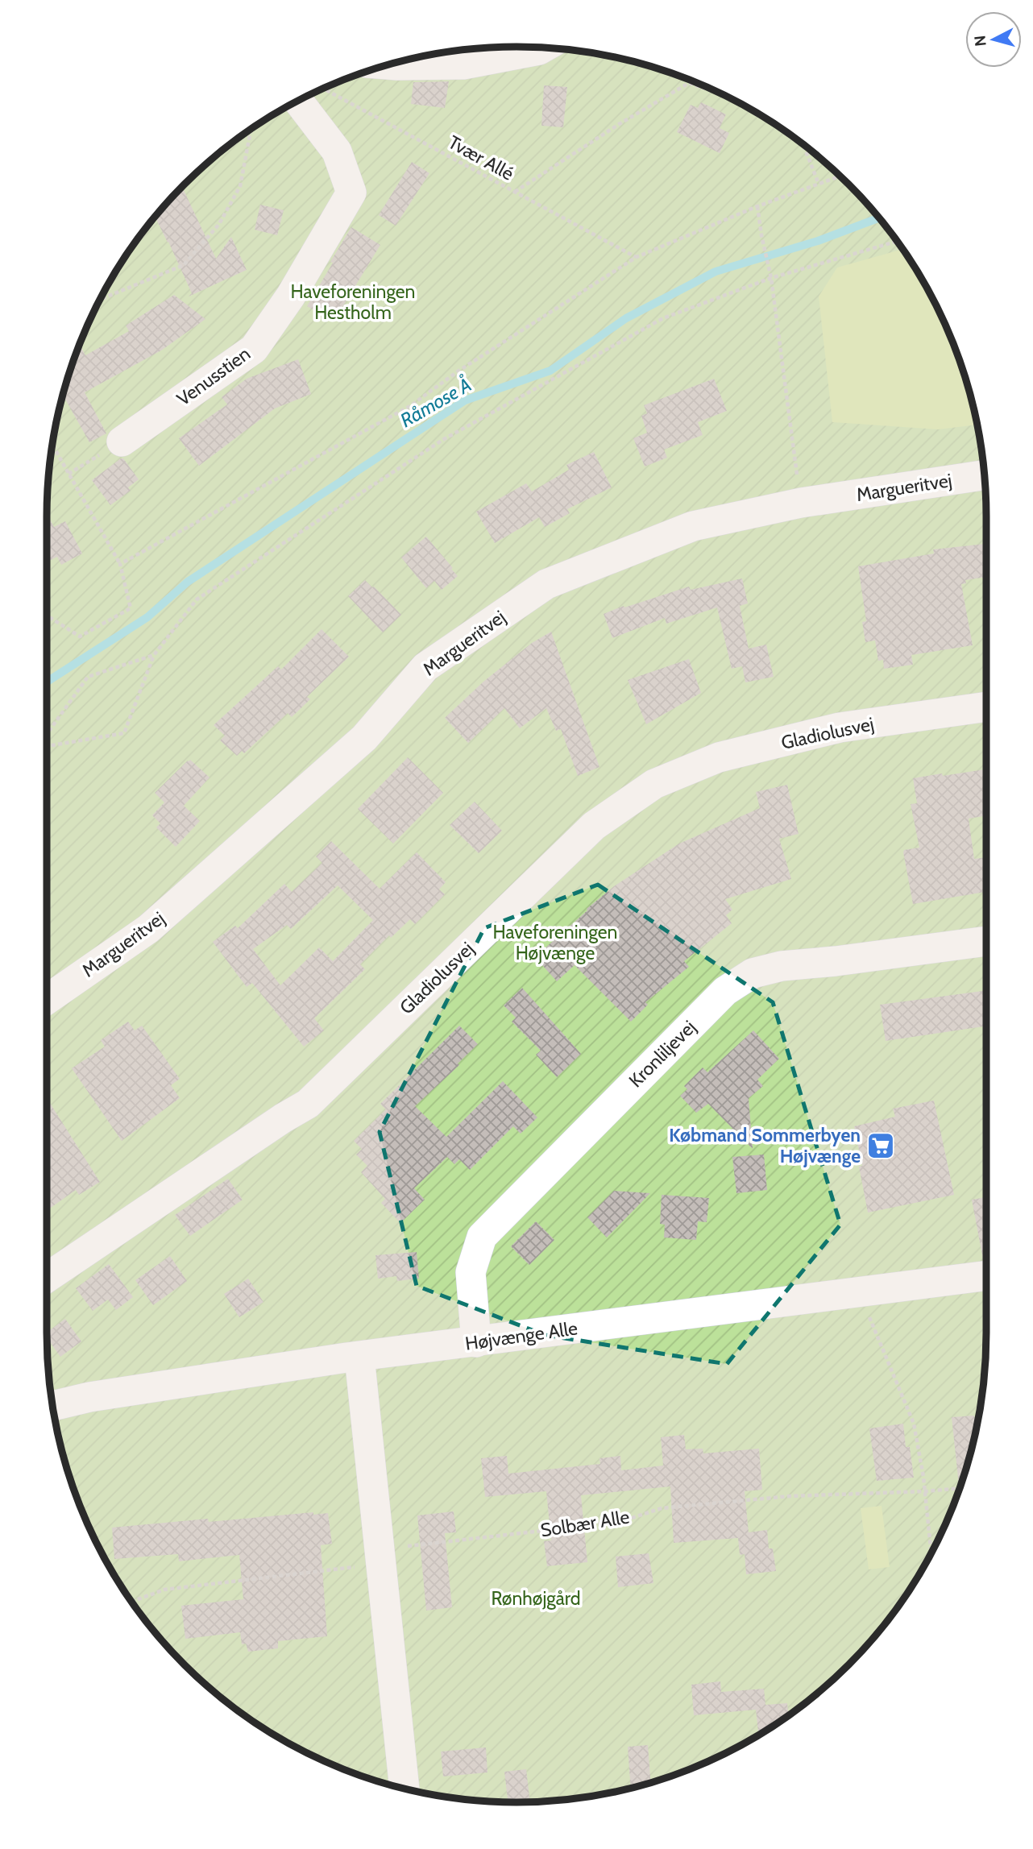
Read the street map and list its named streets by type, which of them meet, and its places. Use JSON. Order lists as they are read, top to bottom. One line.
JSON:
{"streets":{"street":["Venusstien","Margueritvej","Gladiolusvej","Kronliljevej","Højvænge Alle"],"path":["Tvær Allé","Solbær Alle"]},"crossings":[["Kronliljevej","Højvænge Alle"]],"water":["Råmose Å"],"parks":["Haveforeningen Hestholm","Haveforeningen Højvænge","Rønhøjgård"],"places":{"supermarket":["Købmand Sommerbyen Højvænge"]},"north":"left"}
